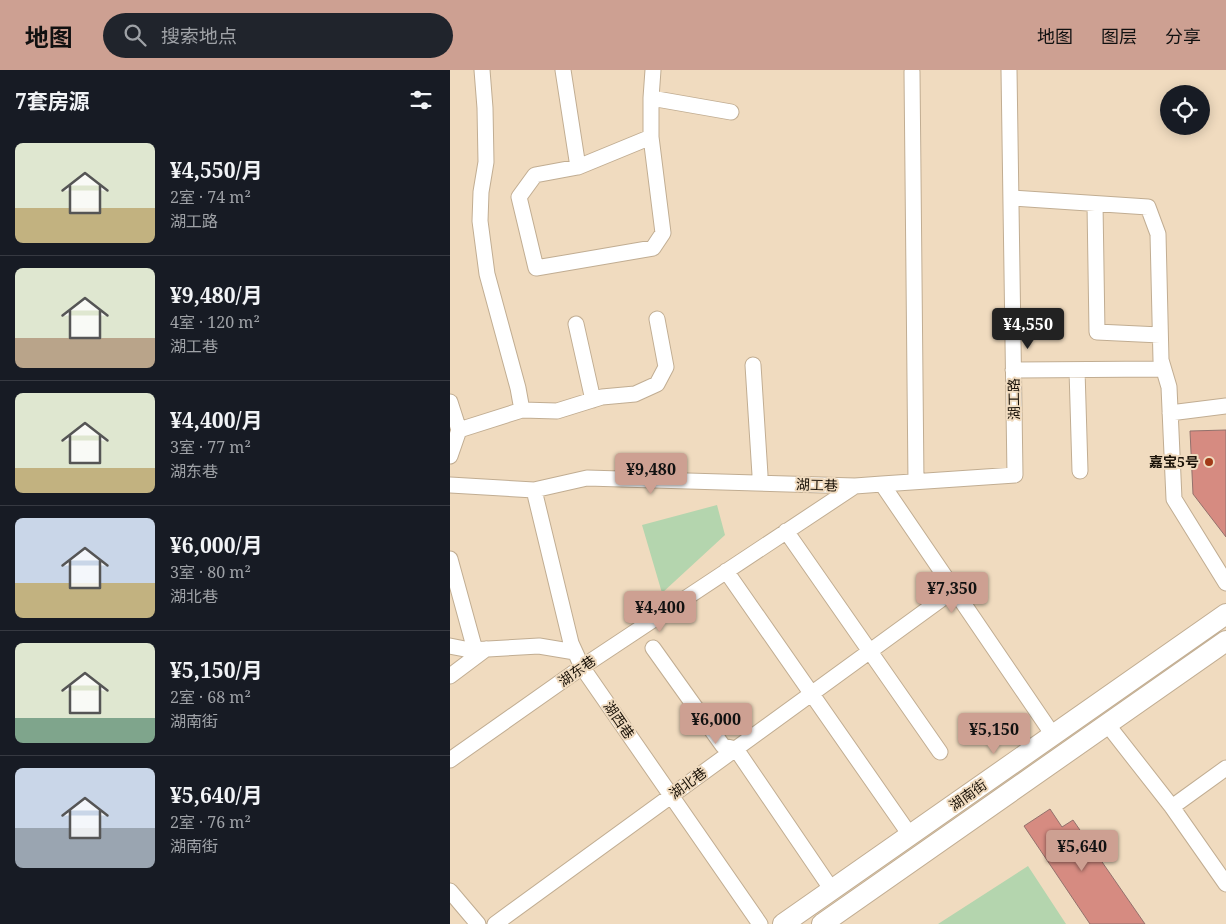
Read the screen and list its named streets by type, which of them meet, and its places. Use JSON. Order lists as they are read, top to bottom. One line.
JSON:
{"streets":{"main road":["湖南街"],"street":["湖工路","湖工巷","湖东巷","湖西巷","湖北巷"]},"crossings":[["湖工路","湖工巷"],["湖工巷","湖东巷"],["湖工巷","湖西巷"],["湖东巷","湖西巷"],["湖西巷","湖北巷"]],"places":["嘉宝5号"],"page":{"header":"地图","search":"搜索地点","nav":["地图","图层","分享"],"heading":"7套房源","list":[{"name":"¥4,550/月","note":"2室 · 74 m² · 湖工路"},{"name":"¥9,480/月","note":"4室 · 120 m² · 湖工巷"},{"name":"¥4,400/月","note":"3室 · 77 m² · 湖东巷"},{"name":"¥6,000/月","note":"3室 · 80 m² · 湖北巷"},{"name":"¥5,150/月","note":"2室 · 68 m² · 湖南街"},{"name":"¥5,640/月","note":"2室 · 76 m² · 湖南街"}],"price":["¥4,550","¥9,480","¥7,350","¥4,400","¥6,000","¥5,150","¥5,640"]}}
